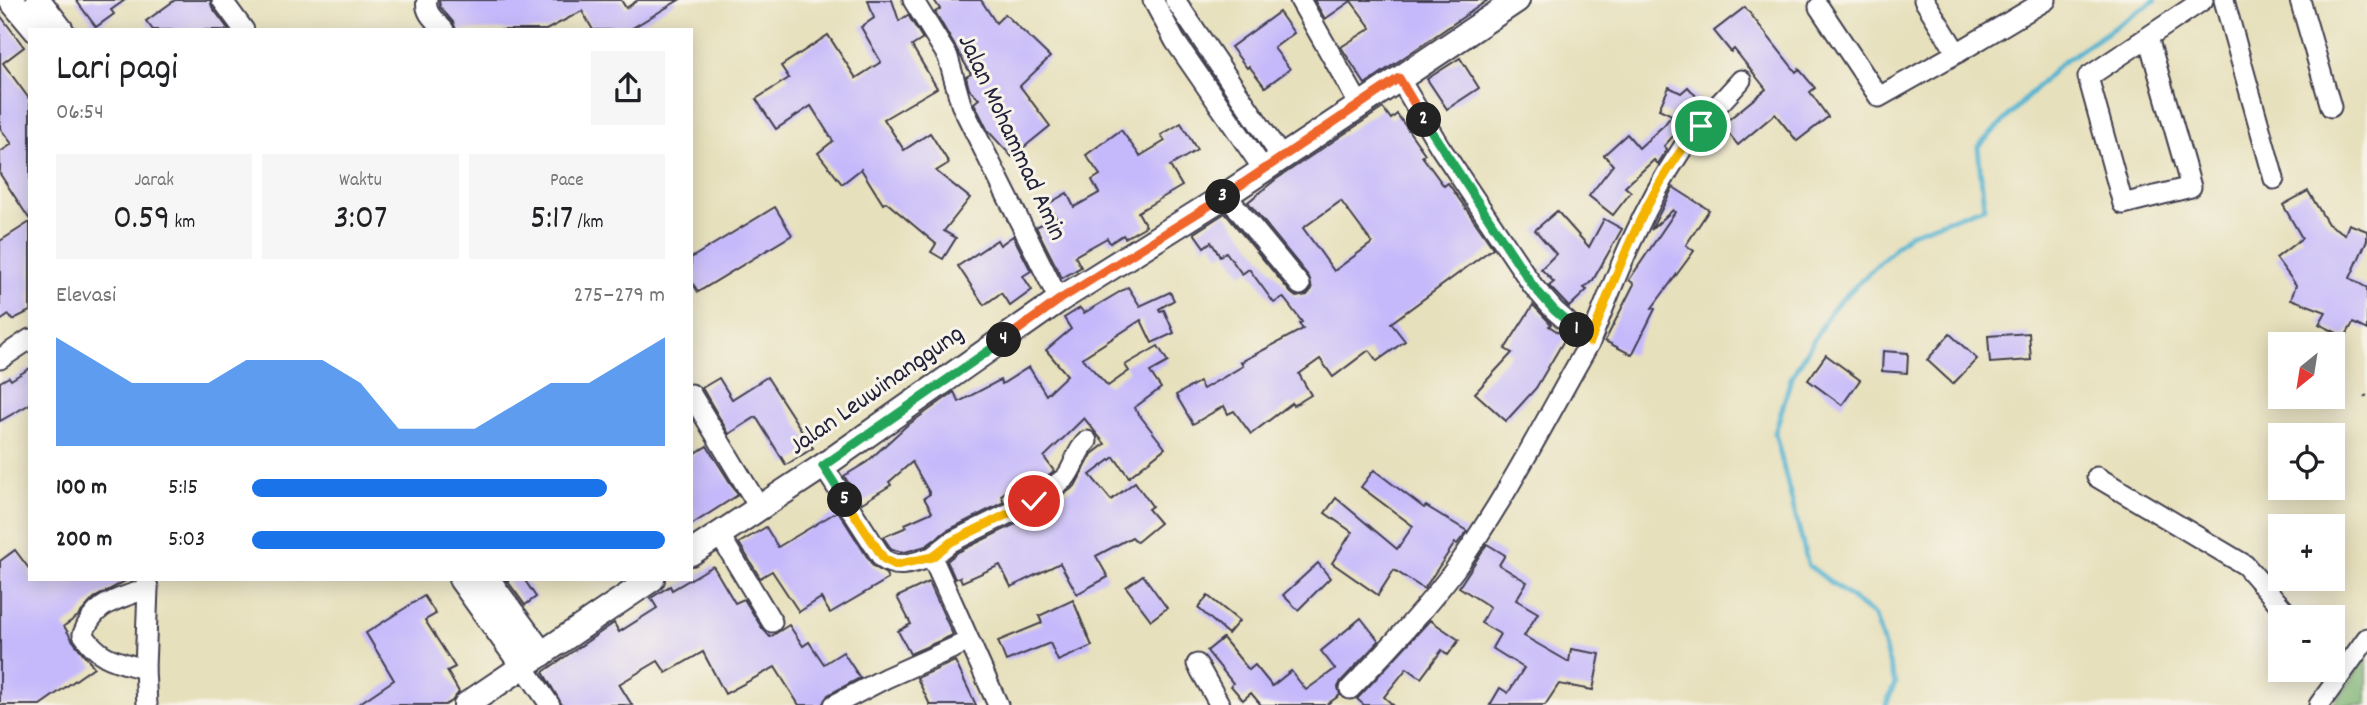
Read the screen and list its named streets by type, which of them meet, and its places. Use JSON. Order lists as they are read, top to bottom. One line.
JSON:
{"streets":{"main road":["Jalan Leuwinanggung"],"street":["Jalan Mohammad Amin"]},"crossings":[["Jalan Mohammad Amin","Jalan Leuwinanggung"]],"north":"bottom left","page":{"heading":["Lari pagi","06:54"],"pins":["2","3","1","4","5"],"stats":[["Jarak","0.59 km"],["Waktu","3:07"],["Pace","5:17 /km"]],"chart":["Elevasi","275–279 m"],"map_buttons":["+","−"],"list":[{"name":"100 m","note":"5:15"},{"name":"200 m","note":"5:03"}]}}
